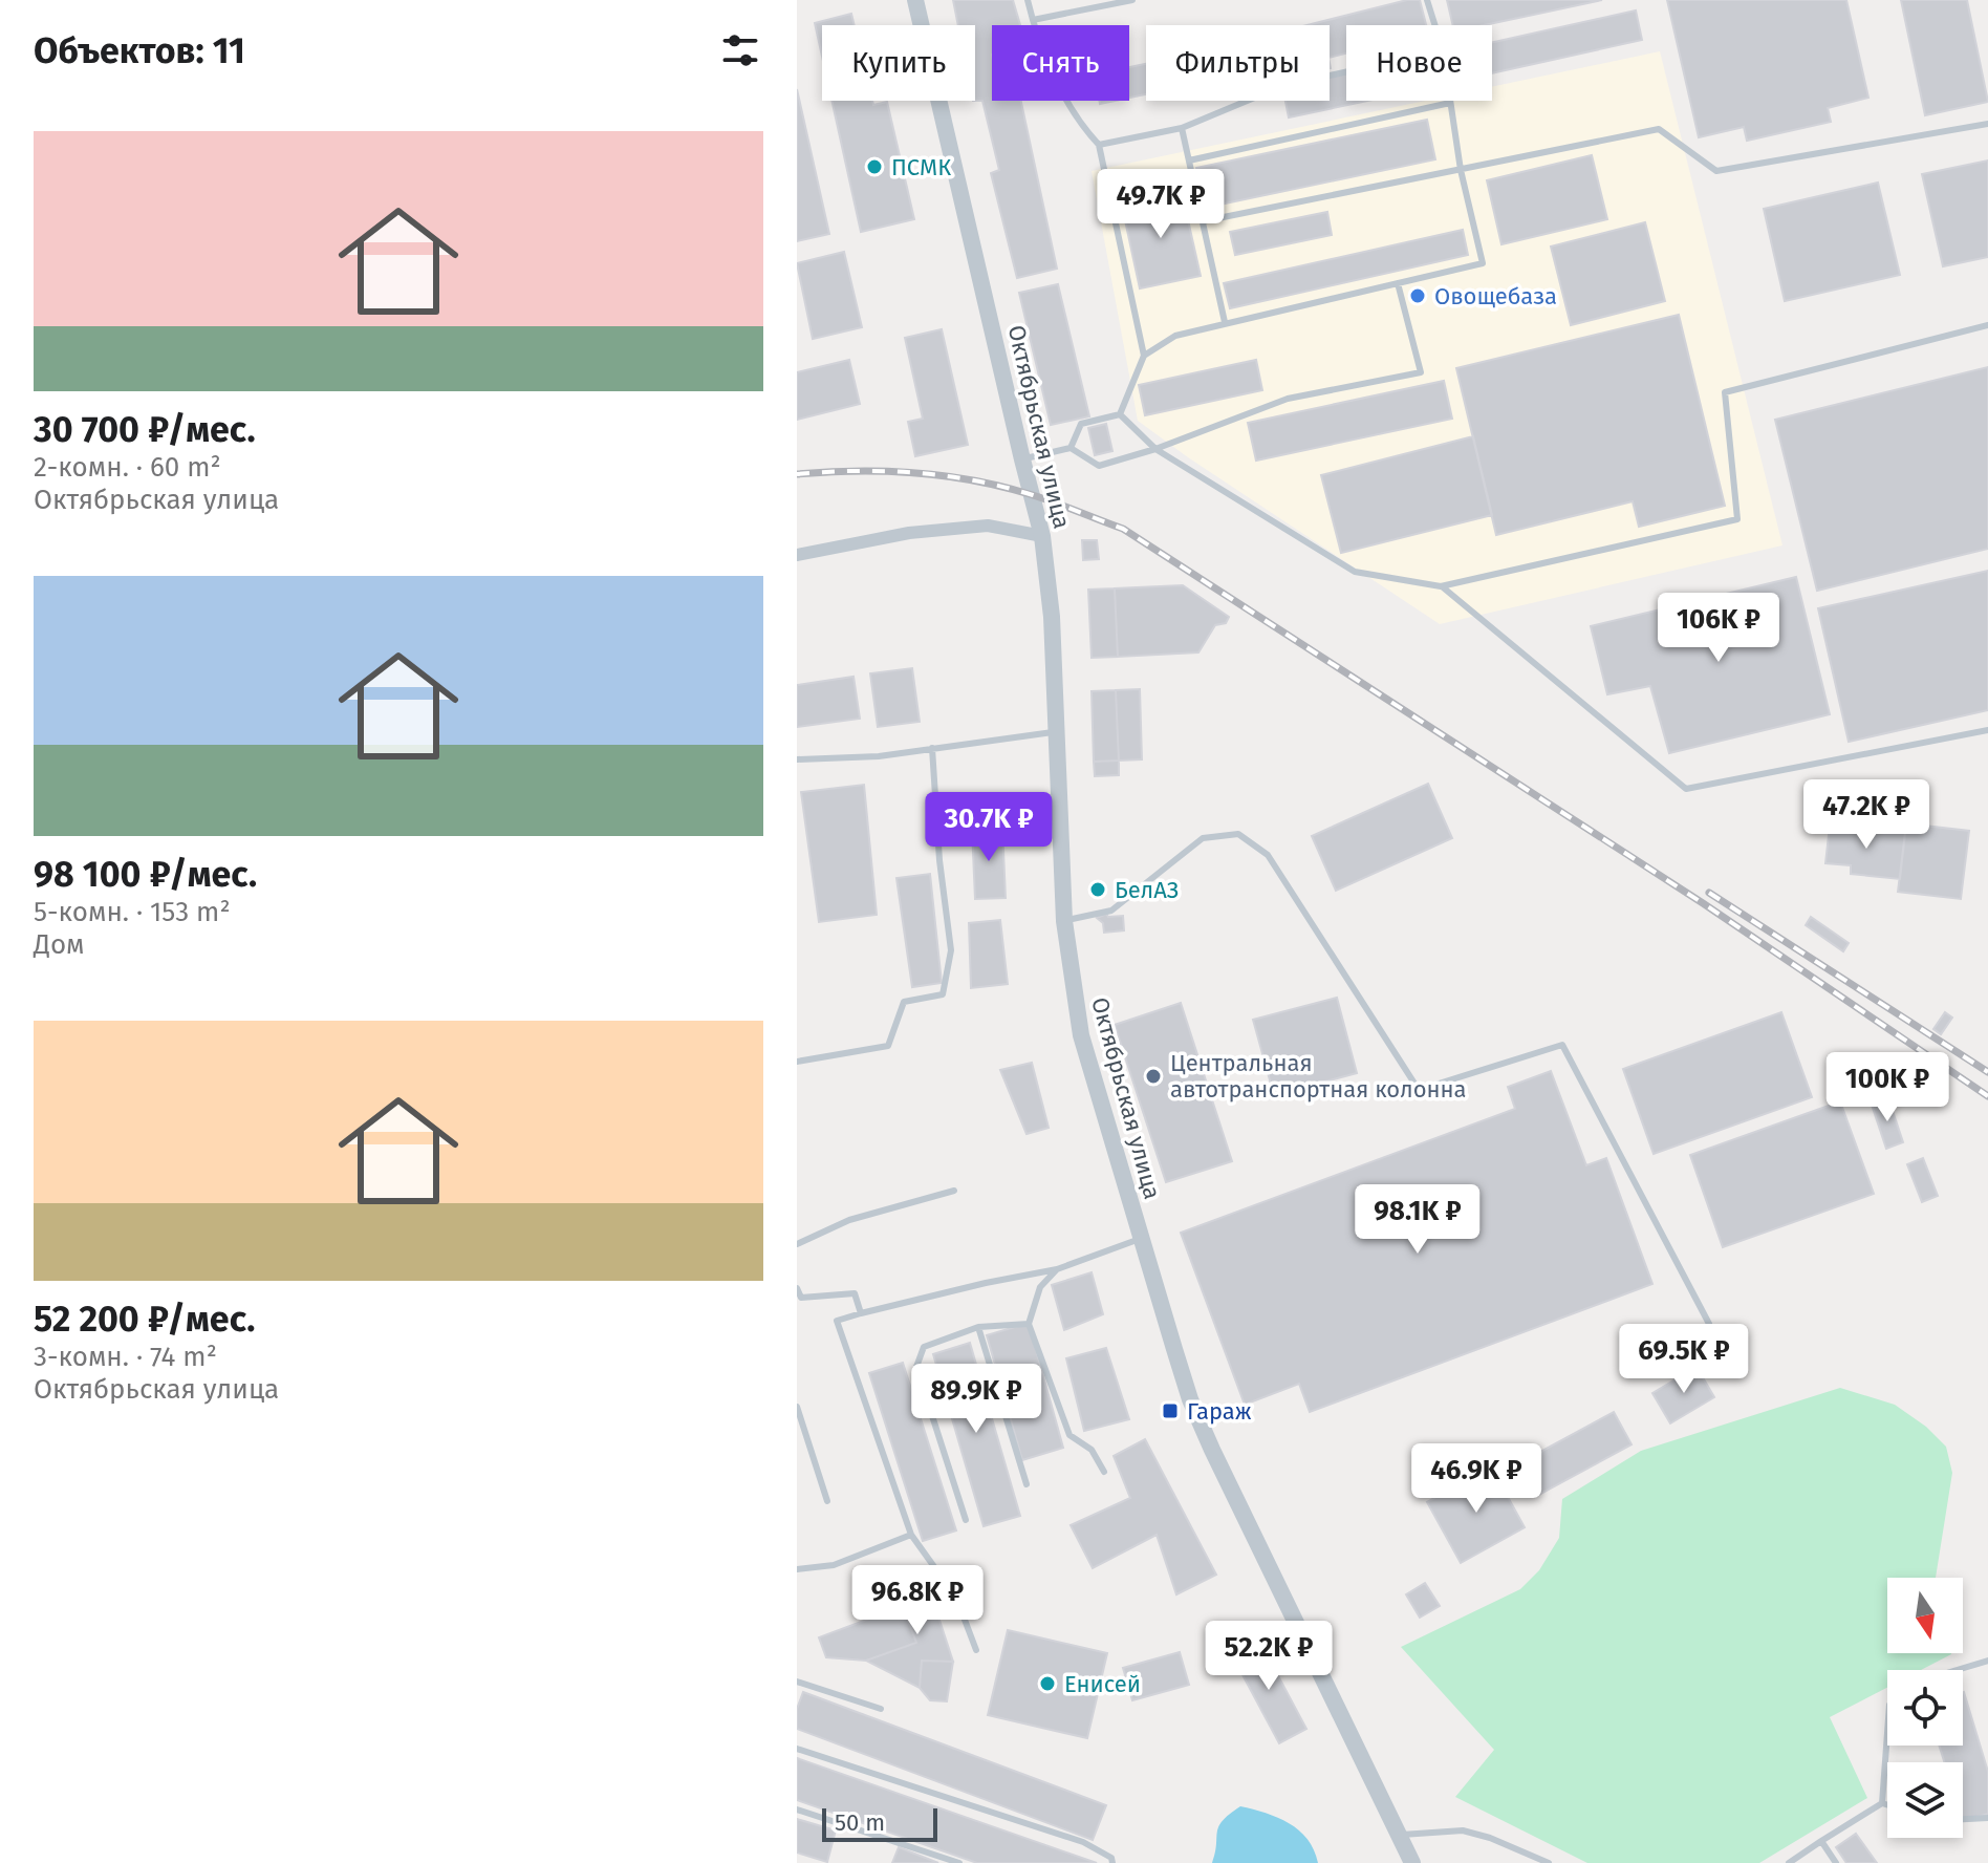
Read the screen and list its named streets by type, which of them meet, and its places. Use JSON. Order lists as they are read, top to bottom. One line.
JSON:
{"streets":{"street":["Октябрьская улица"]},"places":{"other":["ПСМК","Овощебаза","БелАЗ","Центральная автотранспортная колонна","Енисей"],"transit":["Гараж"]},"scale_bar":"50 m","north":"bottom","page":{"heading":"Объектов: 11","chip":["Купить","Снять","Фильтры","Новое"],"list":[{"name":"30 700 ₽/мес.","note":"2-комн. · 60 m² · Октябрьская улица"},{"name":"98 100 ₽/мес.","note":"5-комн. · 153 m² · Дом"},{"name":"52 200 ₽/мес.","note":"3-комн. · 74 m² · Октябрьская улица"}],"price":["49.7K ₽","106K ₽","47.2K ₽","30.7K ₽","100K ₽","98.1K ₽","69.5K ₽","89.9K ₽","46.9K ₽","96.8K ₽","52.2K ₽"],"scale":"50 m"}}
